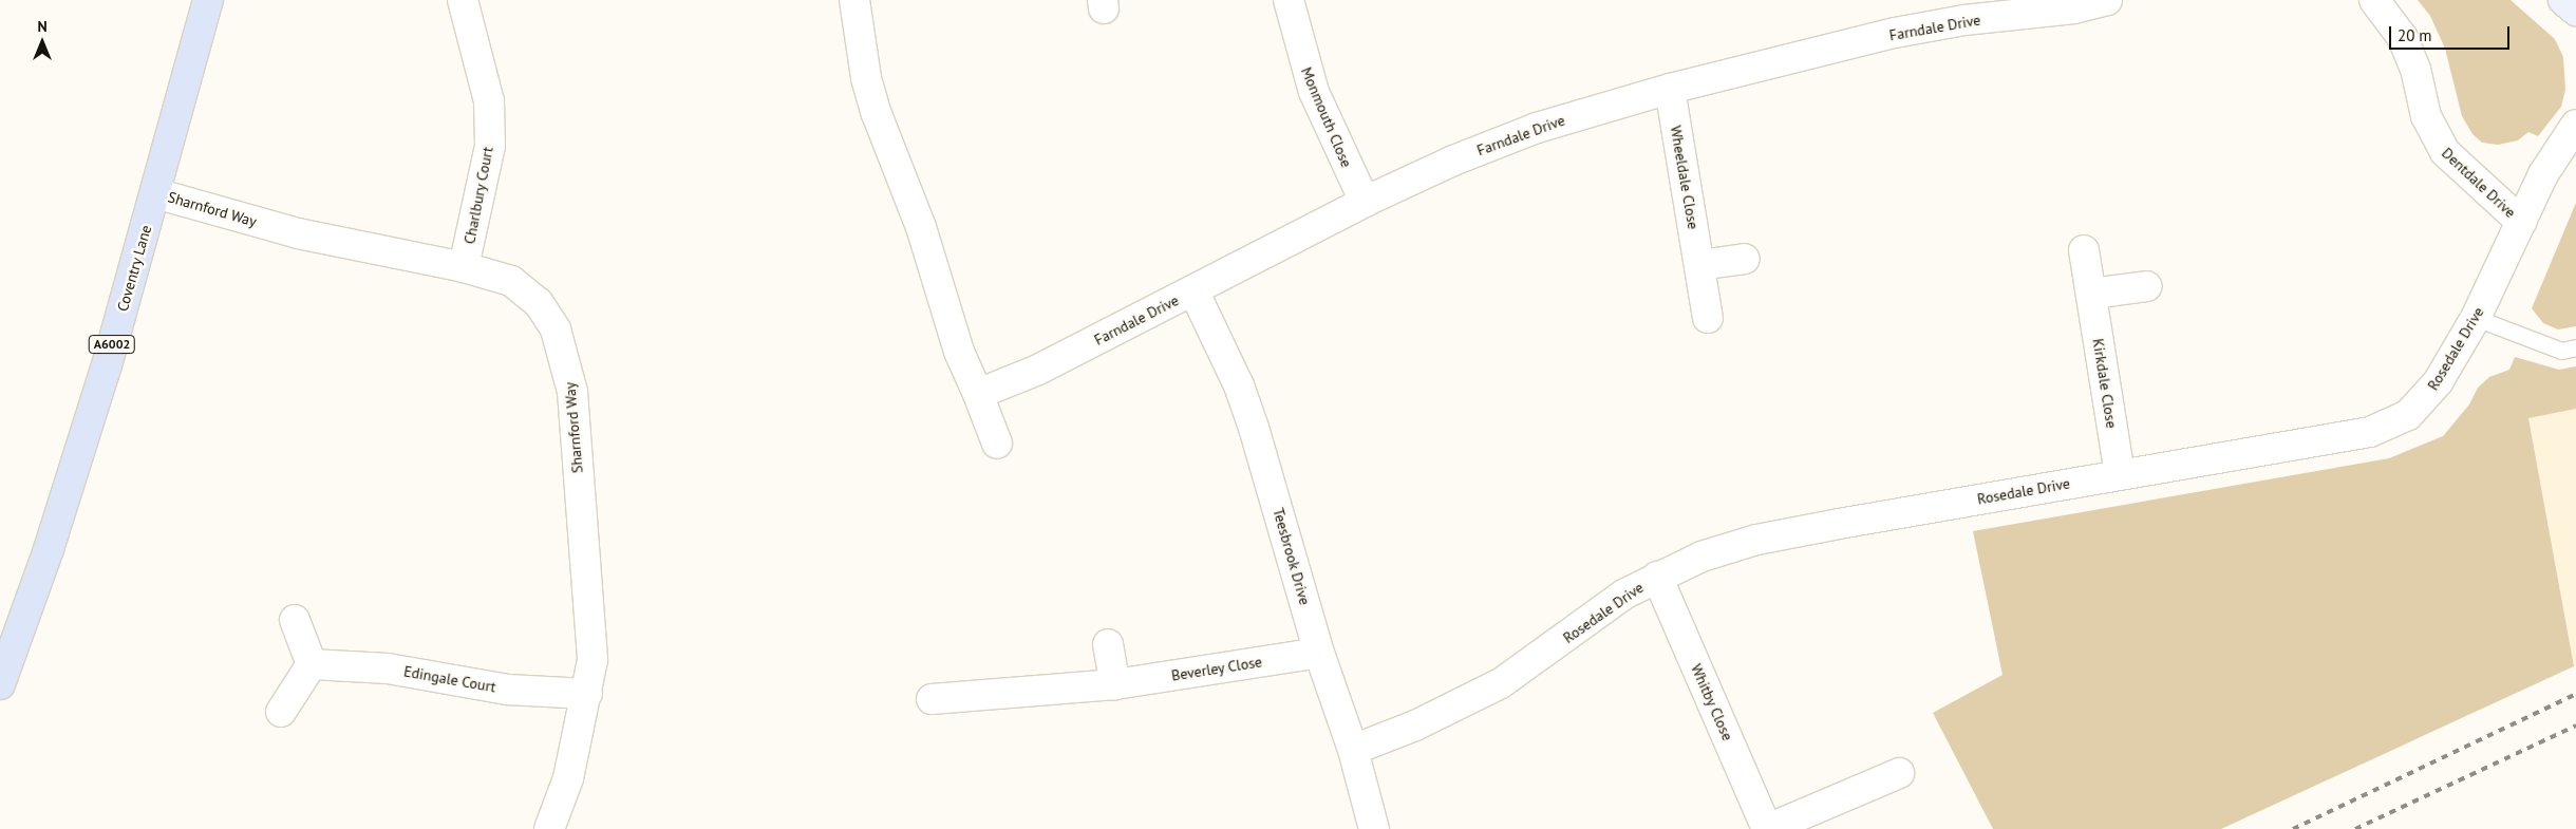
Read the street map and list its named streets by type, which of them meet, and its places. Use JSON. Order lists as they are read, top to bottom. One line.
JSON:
{"streets":{"main road":["Coventry Lane","A6002"],"street":["Farndale Drive","Monmouth Close","Wheeldale Close","Dentdale Drive","Charlbury Court","Sharnford Way","Rosedale Drive","Kirkdale Close","Teesbrook Drive","Beverley Close","Edingale Court","Whitby Close"]},"crossings":[["Farndale Drive","Monmouth Close"],["Farndale Drive","Wheeldale Close"],["Farndale Drive","Teesbrook Drive"],["Dentdale Drive","Rosedale Drive"],["Charlbury Court","Sharnford Way"],["Sharnford Way","Coventry Lane"],["Sharnford Way","Edingale Court"],["Rosedale Drive","Kirkdale Close"],["Rosedale Drive","Teesbrook Drive"],["Rosedale Drive","Whitby Close"],["Teesbrook Drive","Beverley Close"]],"scale_bar":"20 m","north":"top"}
